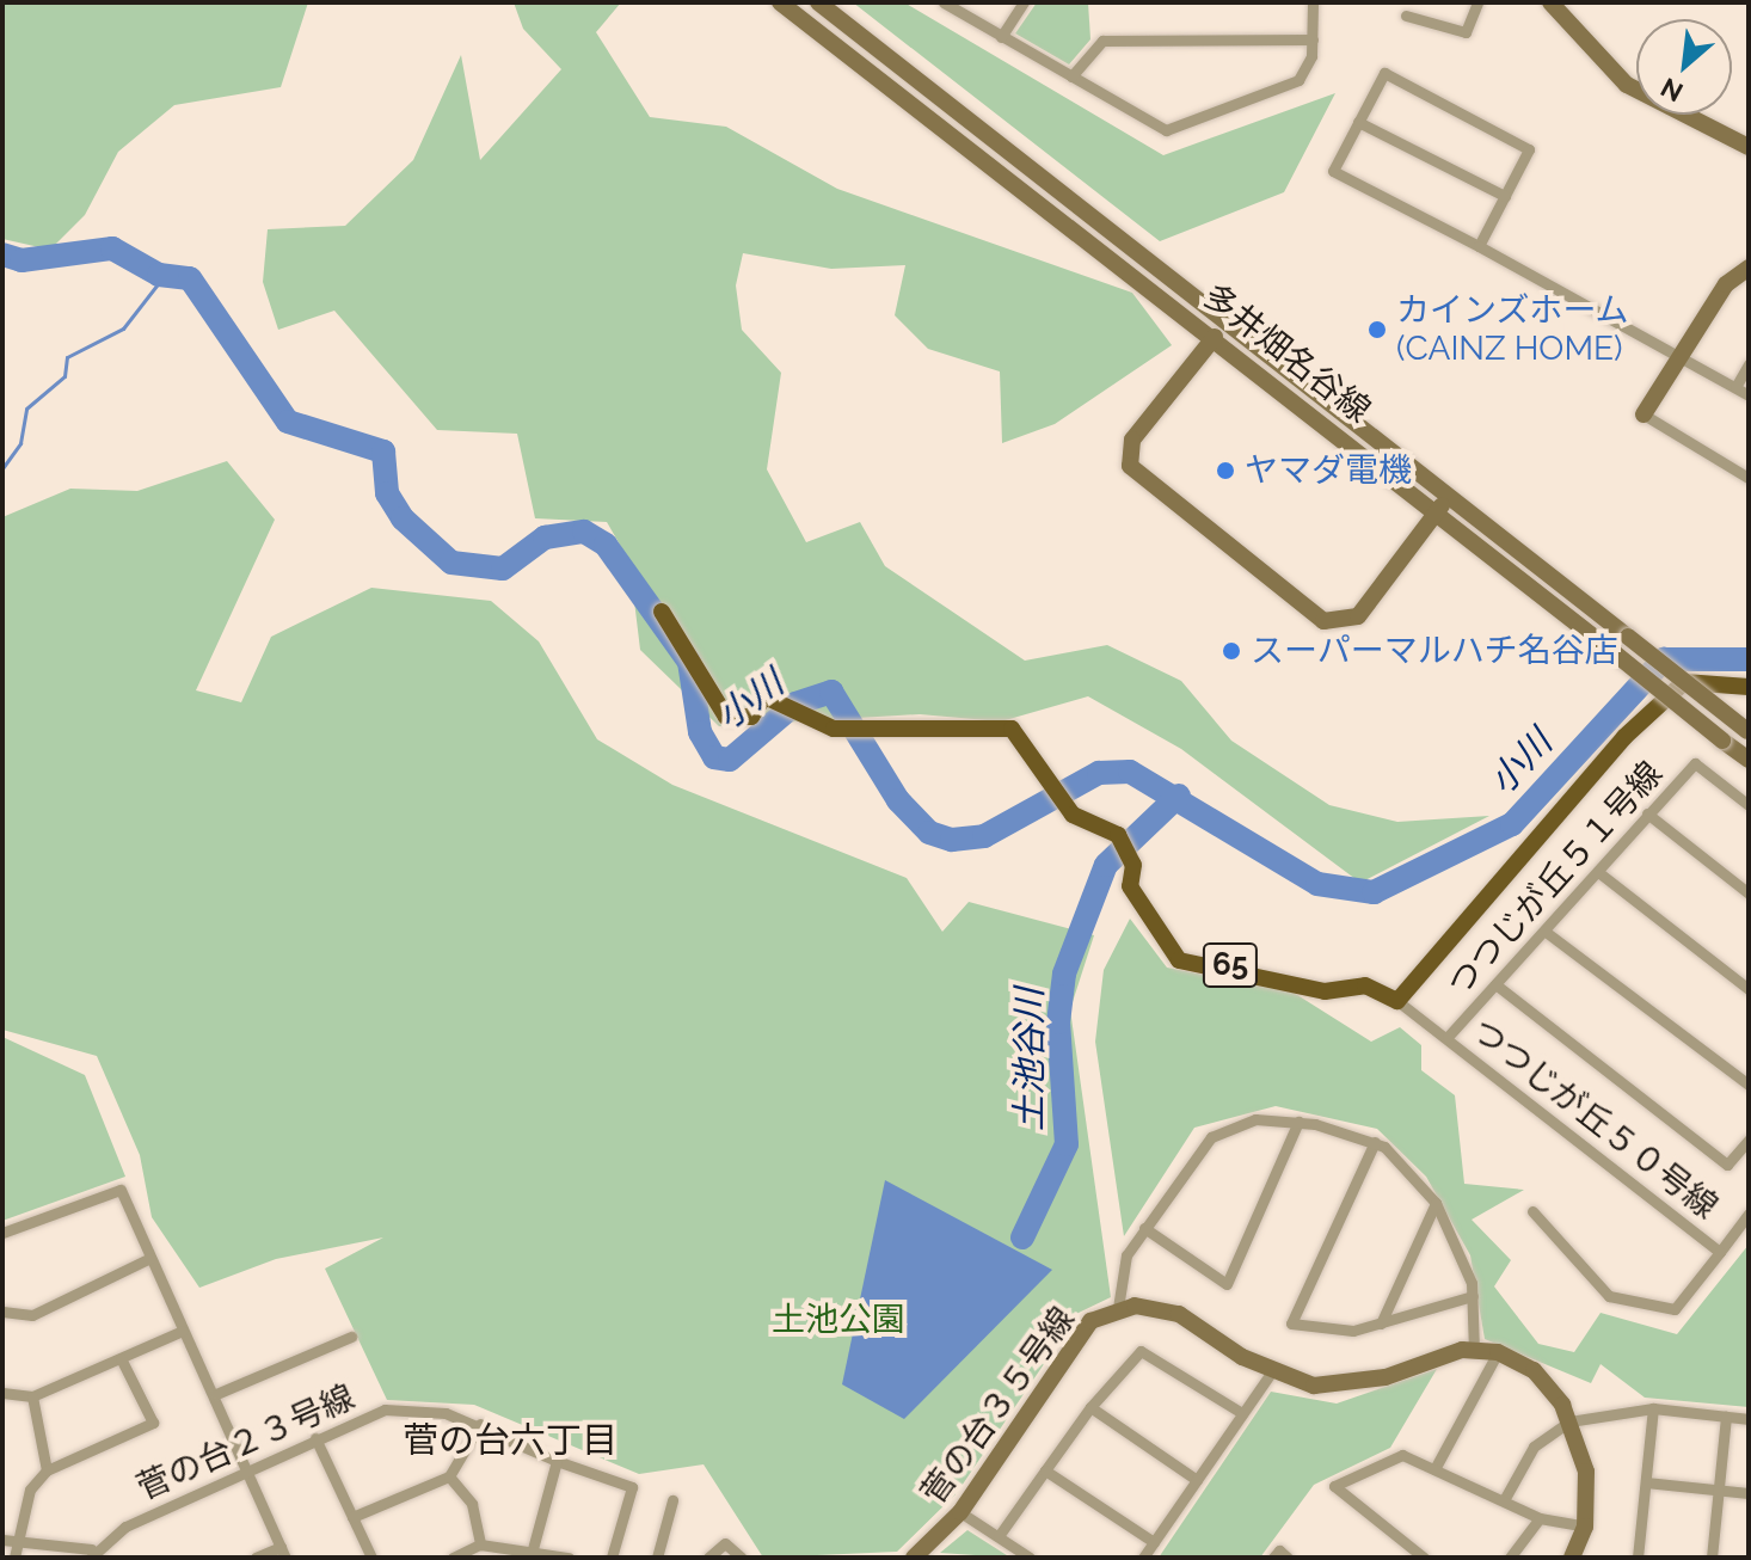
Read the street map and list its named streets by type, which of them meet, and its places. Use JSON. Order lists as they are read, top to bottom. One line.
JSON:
{"streets":{"main road":["65"],"street":["多井畑名谷線","つつじが丘５１号線","つつじが丘５０号線","菅の台３５号線","菅の台２３号線"]},"crossings":[["つつじが丘５１号線","つつじが丘５０号線"],["65","つつじが丘５０号線"]],"districts":["菅の台六丁目"],"water":["小川","土池谷川"],"parks":["土池公園"],"places":["カインズホーム (CAINZ HOME)","ヤマダ電機","スーパーマルハチ名谷店"],"north":"bottom left"}
